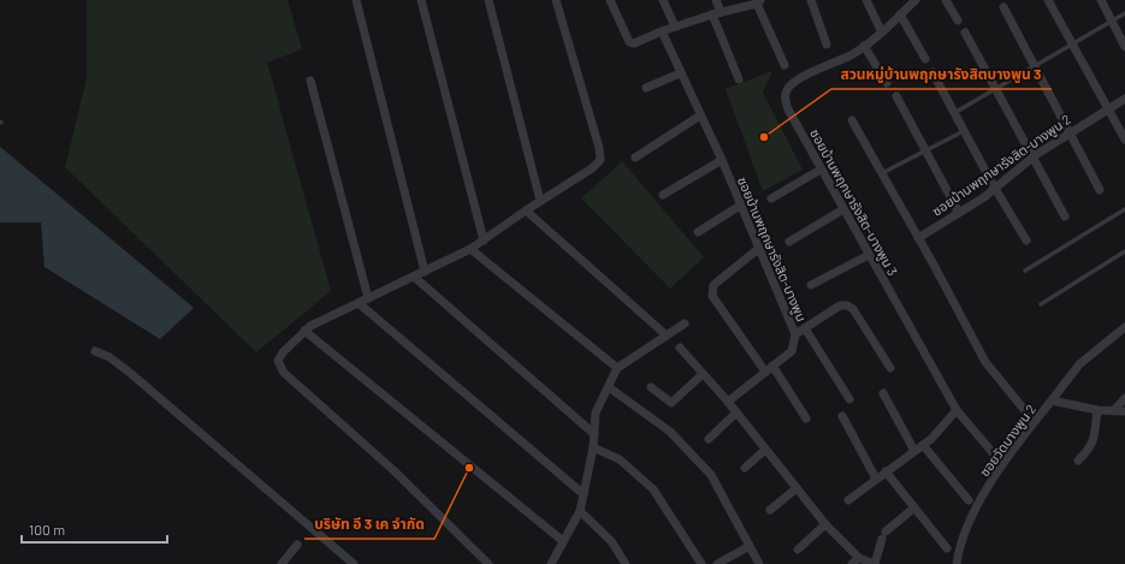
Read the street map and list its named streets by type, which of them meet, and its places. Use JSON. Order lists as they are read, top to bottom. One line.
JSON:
{"streets":{"street":["ซอยบ้านพฤกษารังสิต-บางพูน 2","ซอยบ้านพฤกษารังสิต-บางพูน 3","ซอยบ้านพฤกษารังสิต-บางพูน","ซอยวัดบางพูน 2"]},"places":["สวนหมู่บ้านพฤกษารังสิตบางพูน 3","บริษัท อี 3 เค จำกัด"],"scale_bar":"100 m"}
